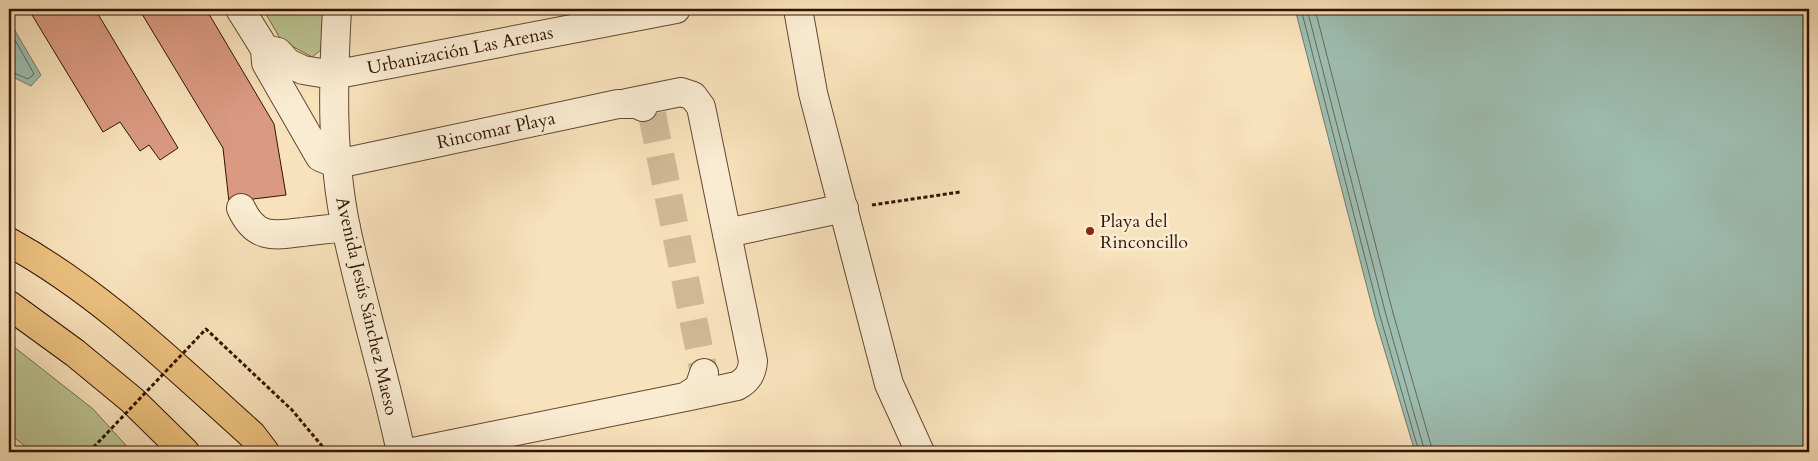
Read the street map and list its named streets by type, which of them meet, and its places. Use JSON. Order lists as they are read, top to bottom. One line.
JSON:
{"streets":{"street":["Urbanización Las Arenas","Rincomar Playa","Avenida Jesús Sánchez Maeso"]},"crossings":[["Urbanización Las Arenas","Avenida Jesús Sánchez Maeso"],["Rincomar Playa","Avenida Jesús Sánchez Maeso"]],"places":["Playa del Rinconcillo"]}
